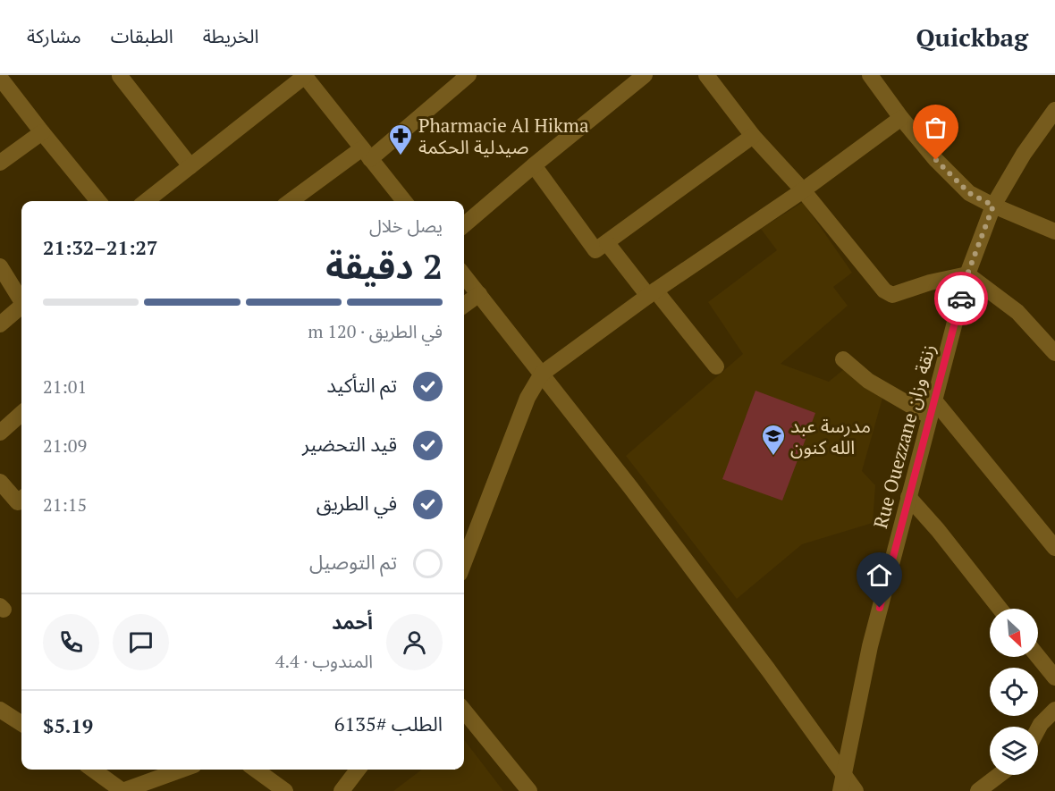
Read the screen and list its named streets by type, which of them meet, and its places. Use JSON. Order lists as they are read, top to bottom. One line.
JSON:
{"streets":{"street":["Rue Ouezzane زنقة وزان"]},"places":{"pharmacy":["Pharmacie Al Hikma صيدلية الحكمة"],"school or university":["مدرسة عبد الله كنون"]},"north":"bottom right","page":{"header":"Quickbag","nav":["الخريطة","الطبقات","مشاركة"],"heading":["2 دقيقة","يصل خلال","21:27–21:32"],"panel":["أحمد","المندوب · 4.4","الطلب #6135","$5.19"],"bar":"في الطريق · 120 m","list":[["تم التأكيد","21:01"],["قيد التحضير","21:09"],["في الطريق","21:15"],"تم التوصيل"]}}
